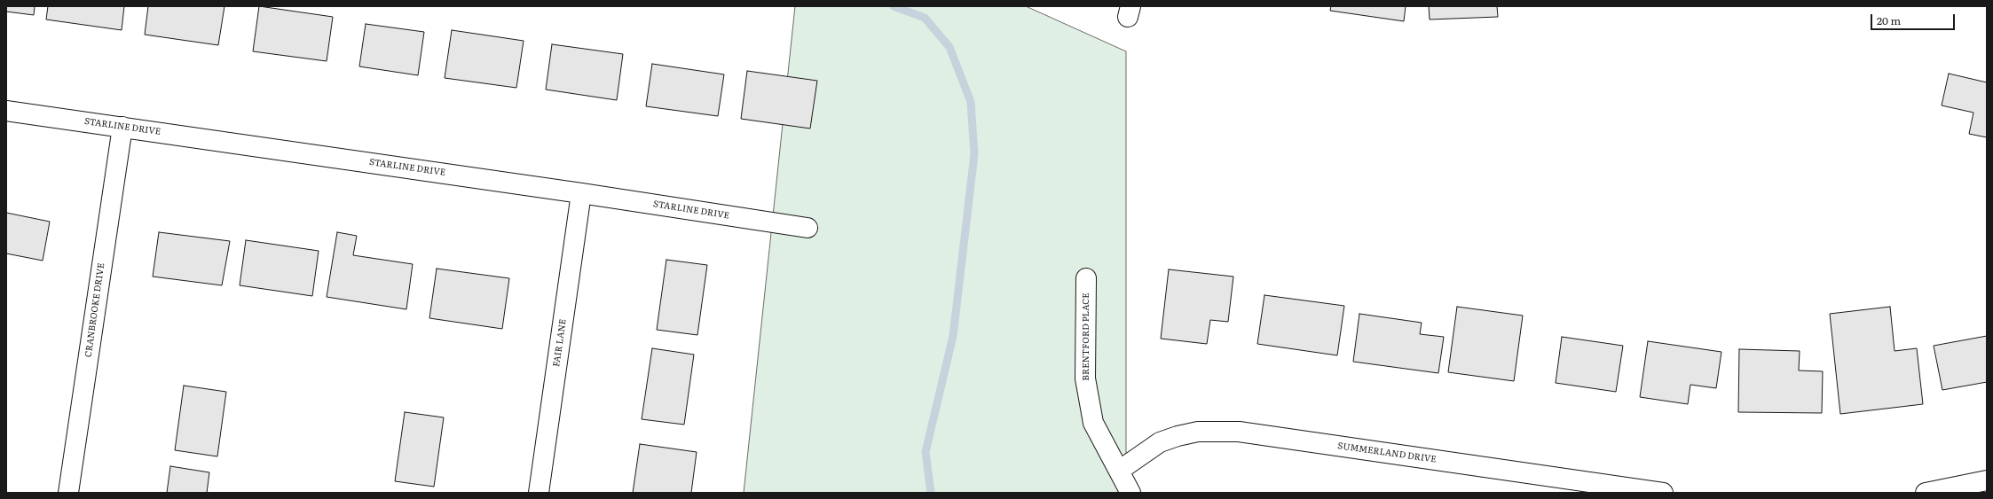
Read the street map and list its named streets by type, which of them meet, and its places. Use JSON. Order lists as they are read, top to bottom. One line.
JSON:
{"streets":{"street":["STARLINE DRIVE","CRANBROOKE DRIVE","BRENTFORD PLACE","FAIR LANE","SUMMERLAND DRIVE"]},"crossings":[["STARLINE DRIVE","CRANBROOKE DRIVE"],["STARLINE DRIVE","FAIR LANE"],["BRENTFORD PLACE","SUMMERLAND DRIVE"]],"scale_bar":"20 m"}
